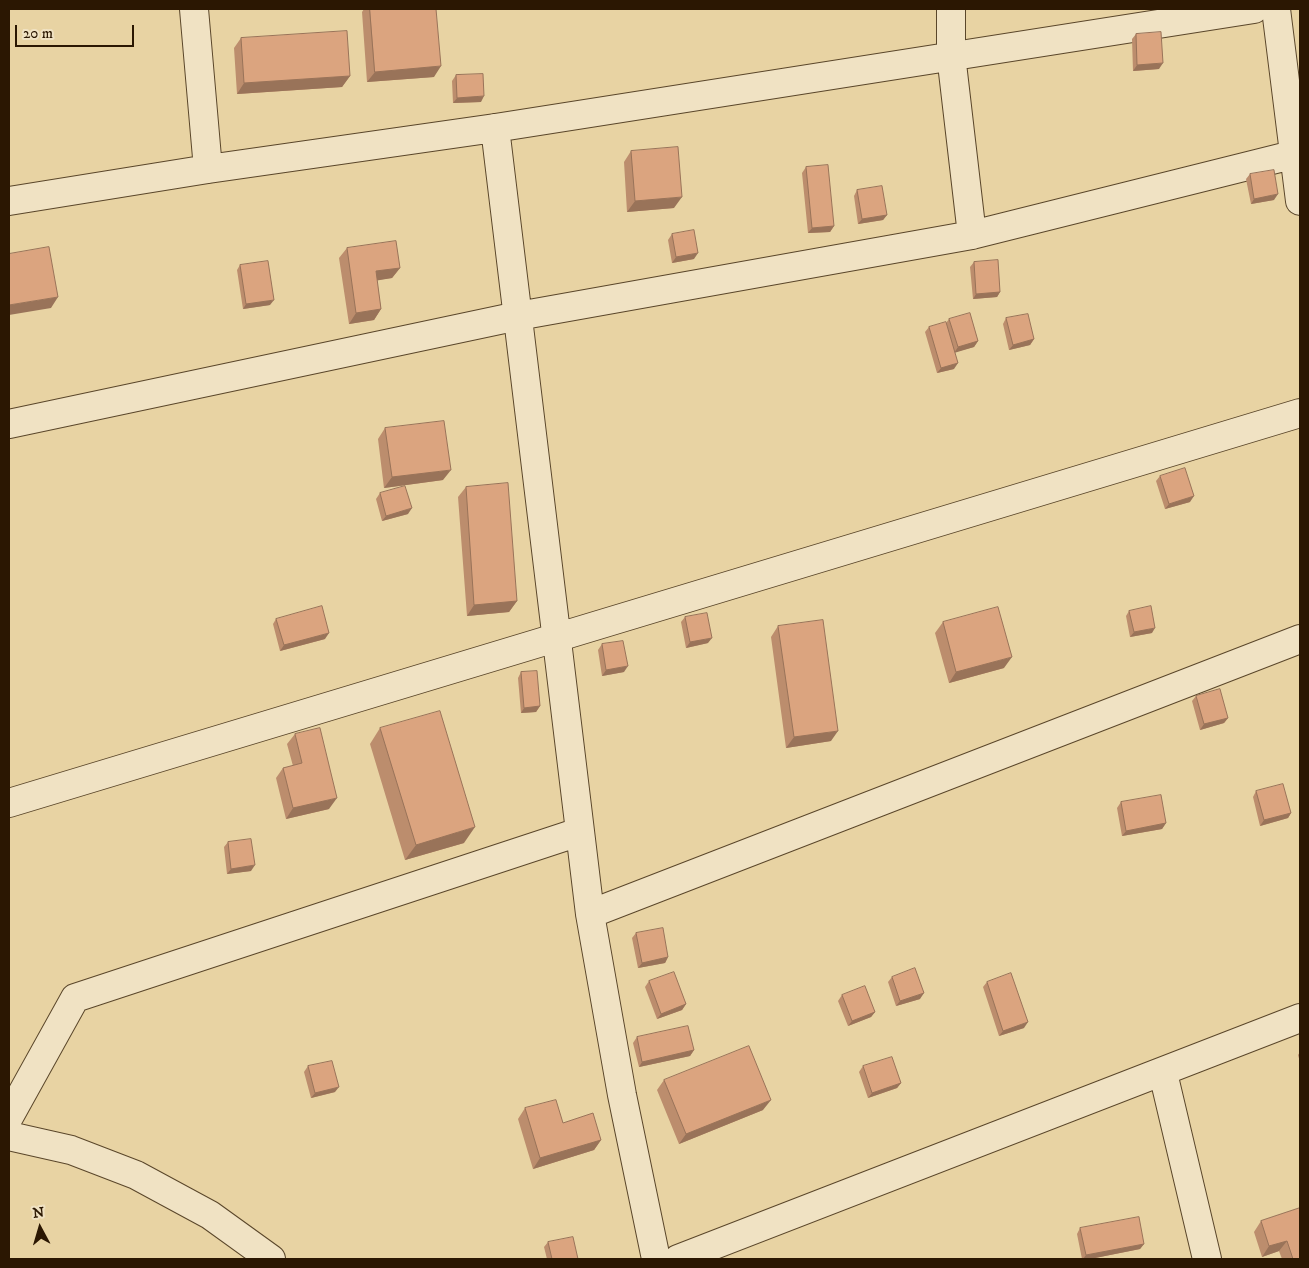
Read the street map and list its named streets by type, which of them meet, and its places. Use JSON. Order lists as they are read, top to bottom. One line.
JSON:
{"scale_bar":"20 m","north":"top"}
